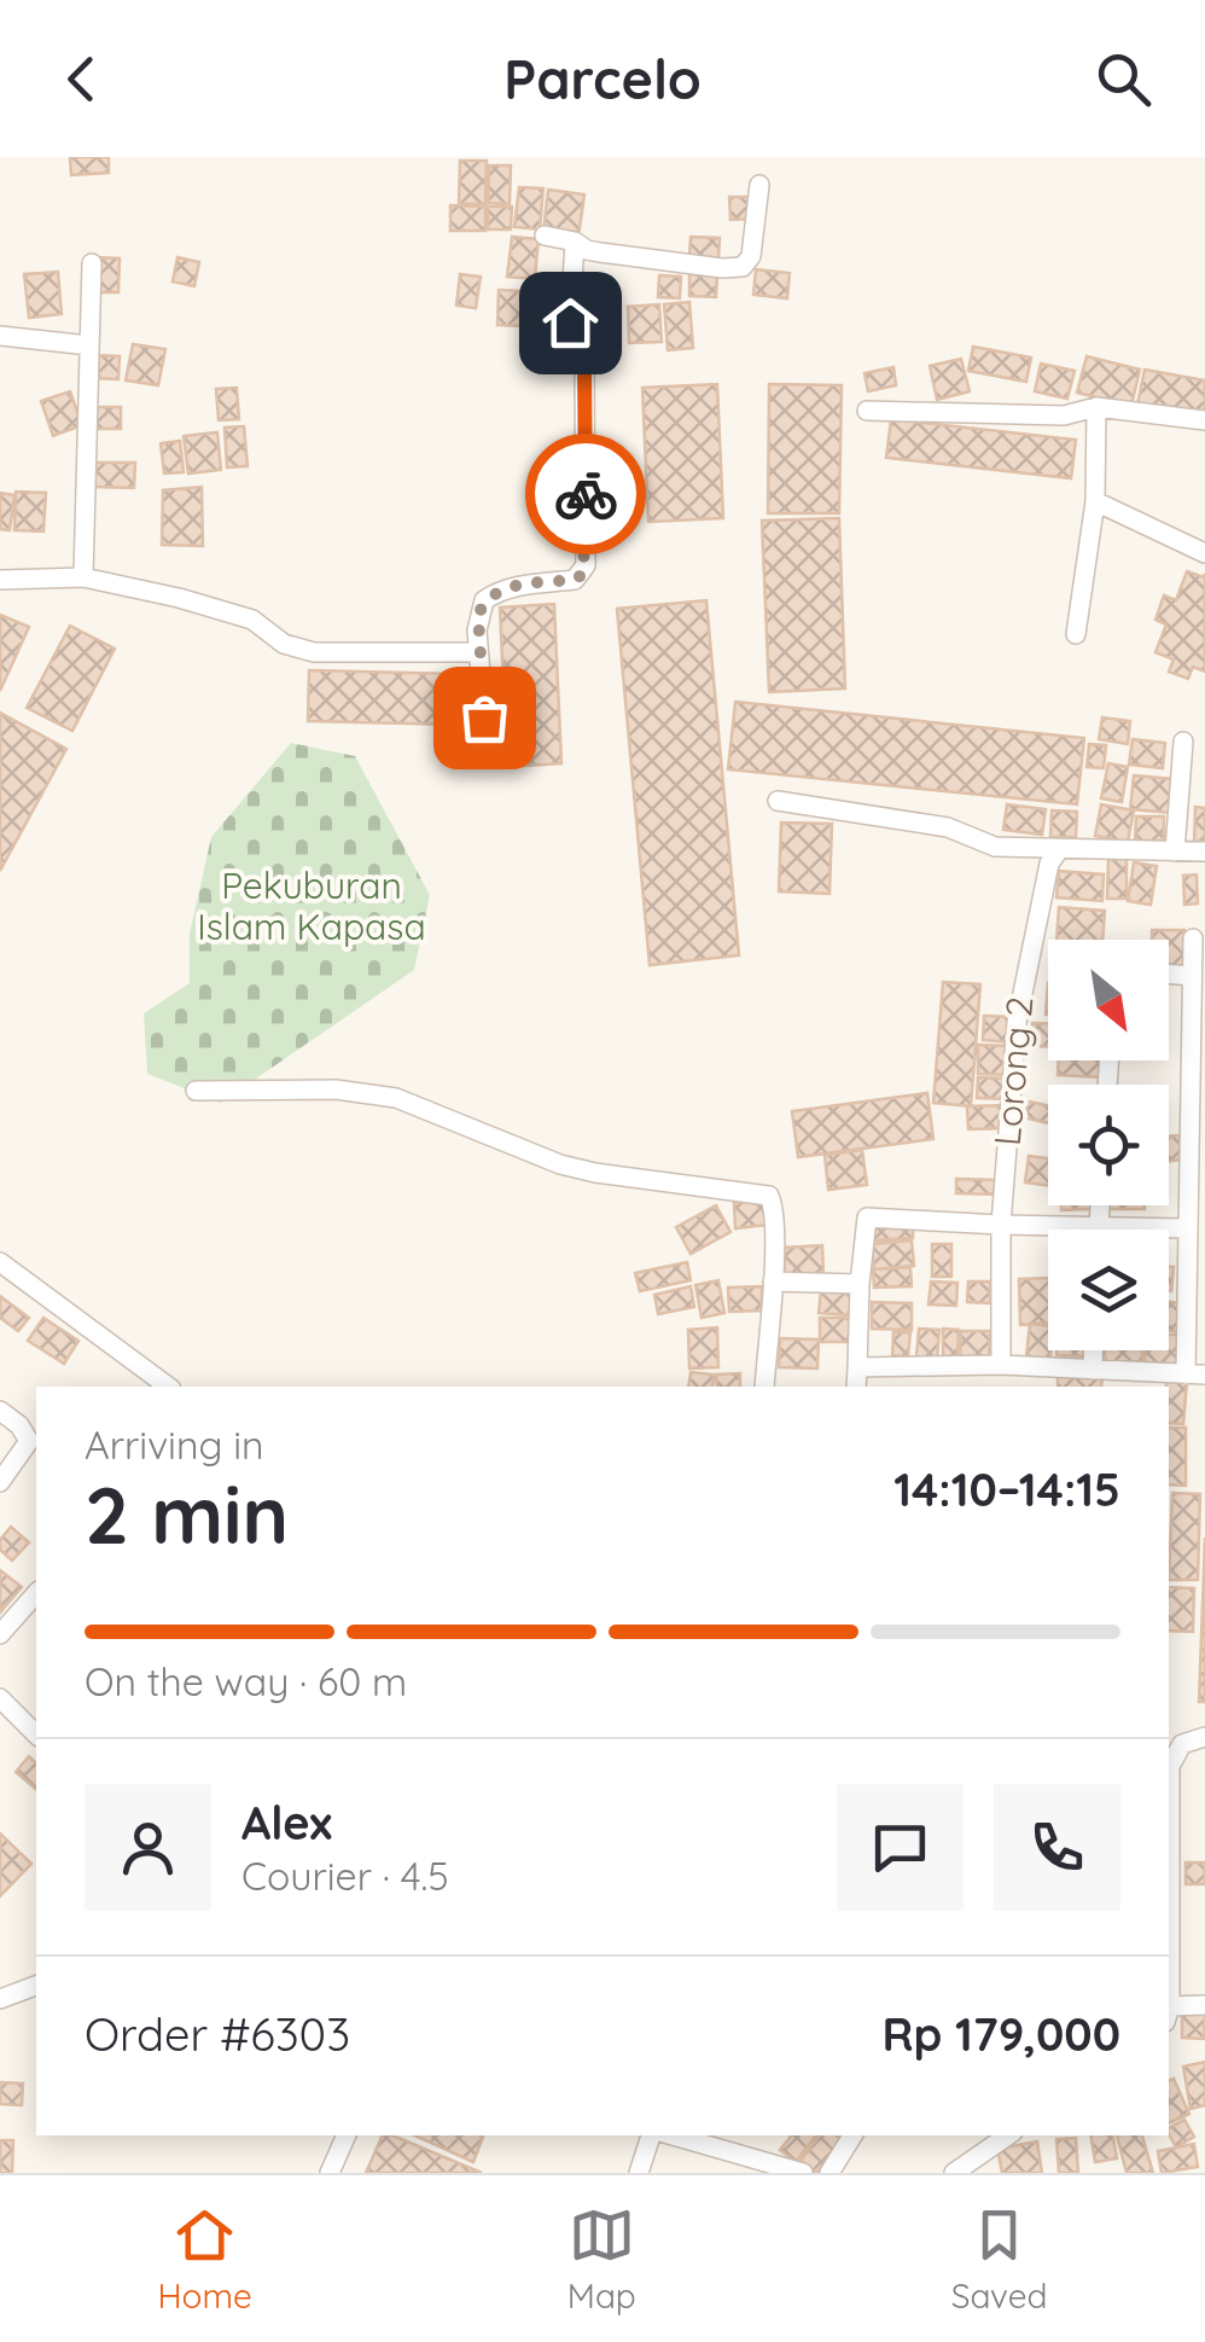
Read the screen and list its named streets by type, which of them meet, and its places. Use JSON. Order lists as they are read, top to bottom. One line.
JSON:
{"streets":{"street":["Lorong 2"]},"parks":["Pekuburan Islam Kapasa"],"north":"bottom right","page":{"header":"Parcelo","heading":["2 min","Arriving in","14:10–14:15"],"panel":["Alex","Courier · 4.5","Order #6303","Rp 179,000"],"bar":"On the way · 60 m","tabs":["Home","Map","Saved"]}}
